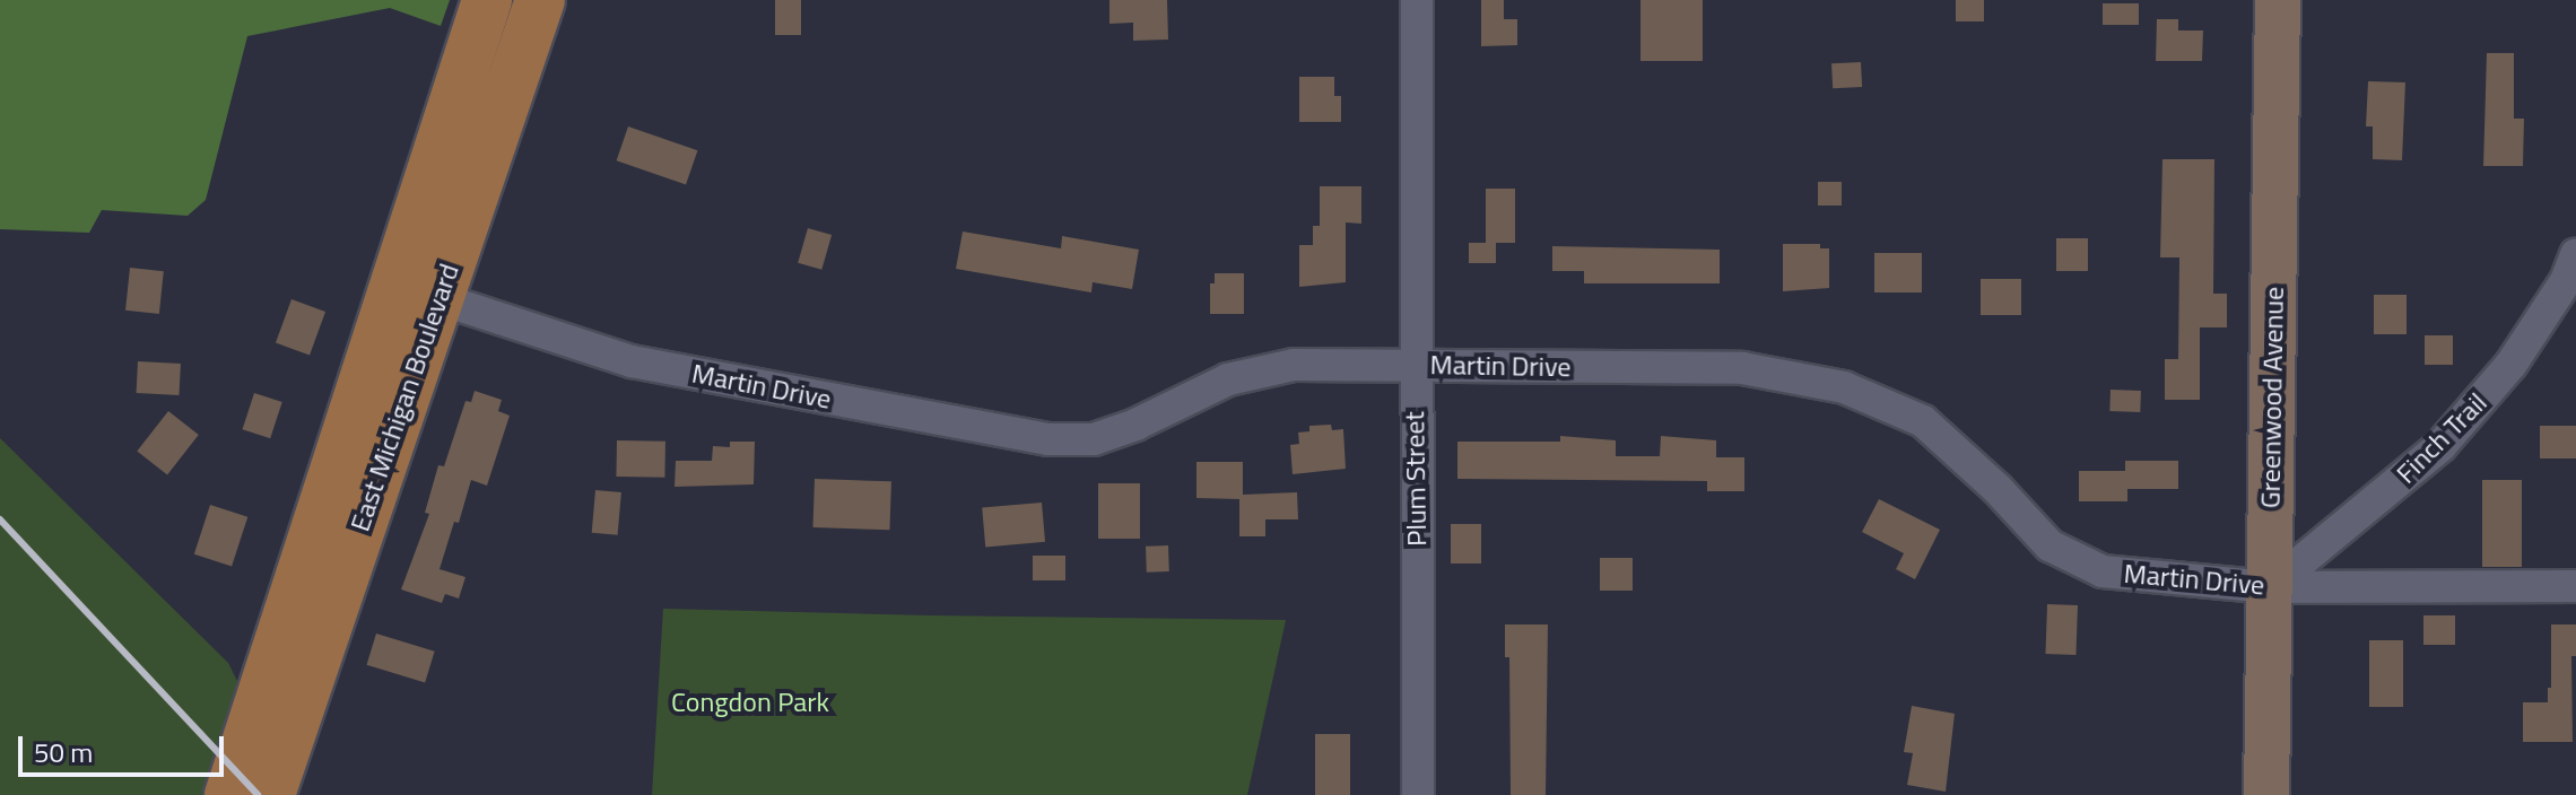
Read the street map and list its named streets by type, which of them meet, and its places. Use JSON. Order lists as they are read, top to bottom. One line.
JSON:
{"streets":{"main road":["East Michigan Boulevard"],"street":["Martin Drive","Greenwood Avenue","Finch Trail","Plum Street"]},"crossings":[["Martin Drive","East Michigan Boulevard"],["Martin Drive","Greenwood Avenue"],["Martin Drive","Finch Trail"],["Martin Drive","Plum Street"],["Greenwood Avenue","Finch Trail"]],"parks":["Congdon Park"],"scale_bar":"50 m"}
